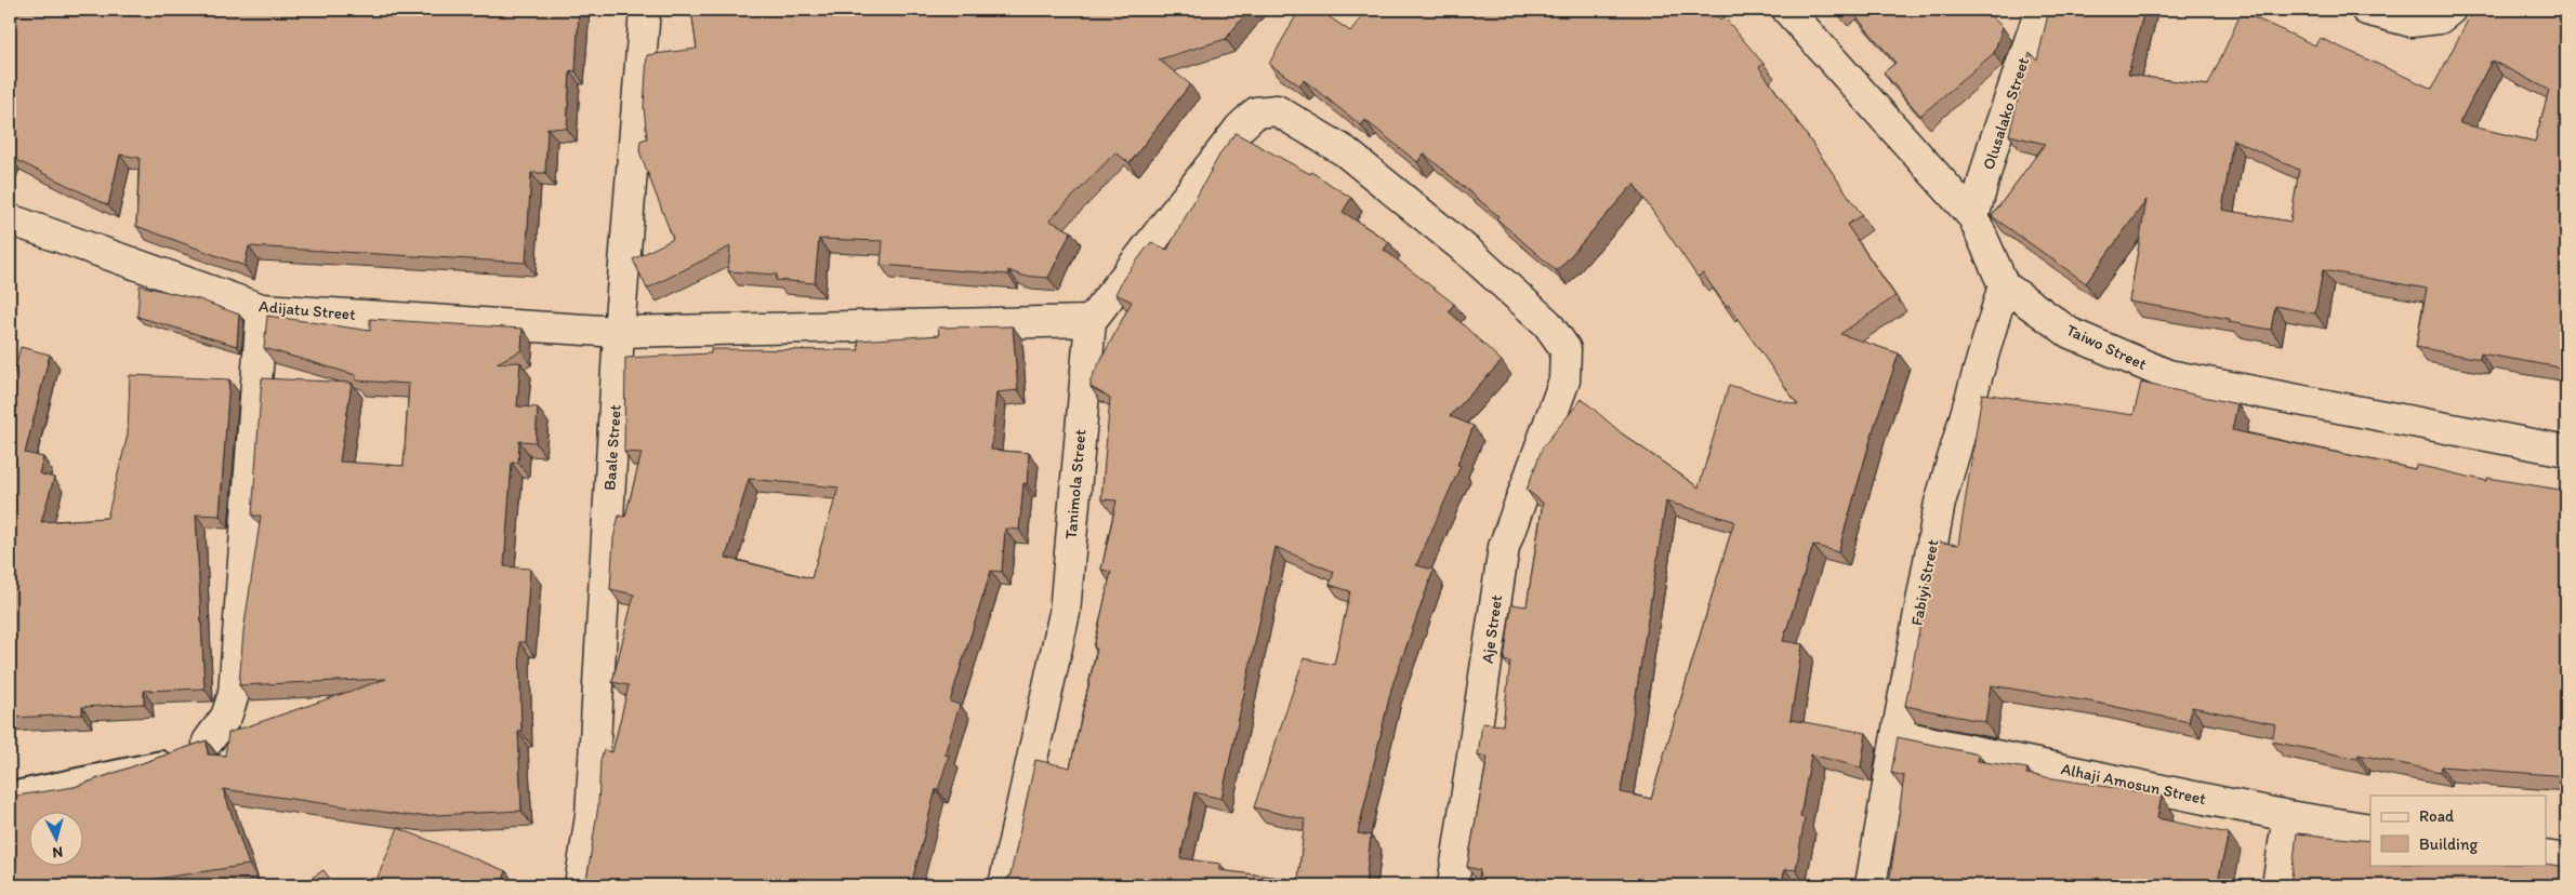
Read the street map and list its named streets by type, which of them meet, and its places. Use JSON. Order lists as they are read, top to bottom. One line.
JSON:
{"streets":{"street":["Olusalako Street","Adijatu Street","Taiwo Street","Baale Street","Tanimola Street","Fabiyi Street","Aje Street","Alhaji Amosun Street"]},"crossings":[["Adijatu Street","Baale Street"],["Adijatu Street","Tanimola Street"],["Adijatu Street","Aje Street"],["Taiwo Street","Fabiyi Street"],["Tanimola Street","Aje Street"],["Fabiyi Street","Alhaji Amosun Street"]],"legend":["Road","Building"],"north":"bottom"}
